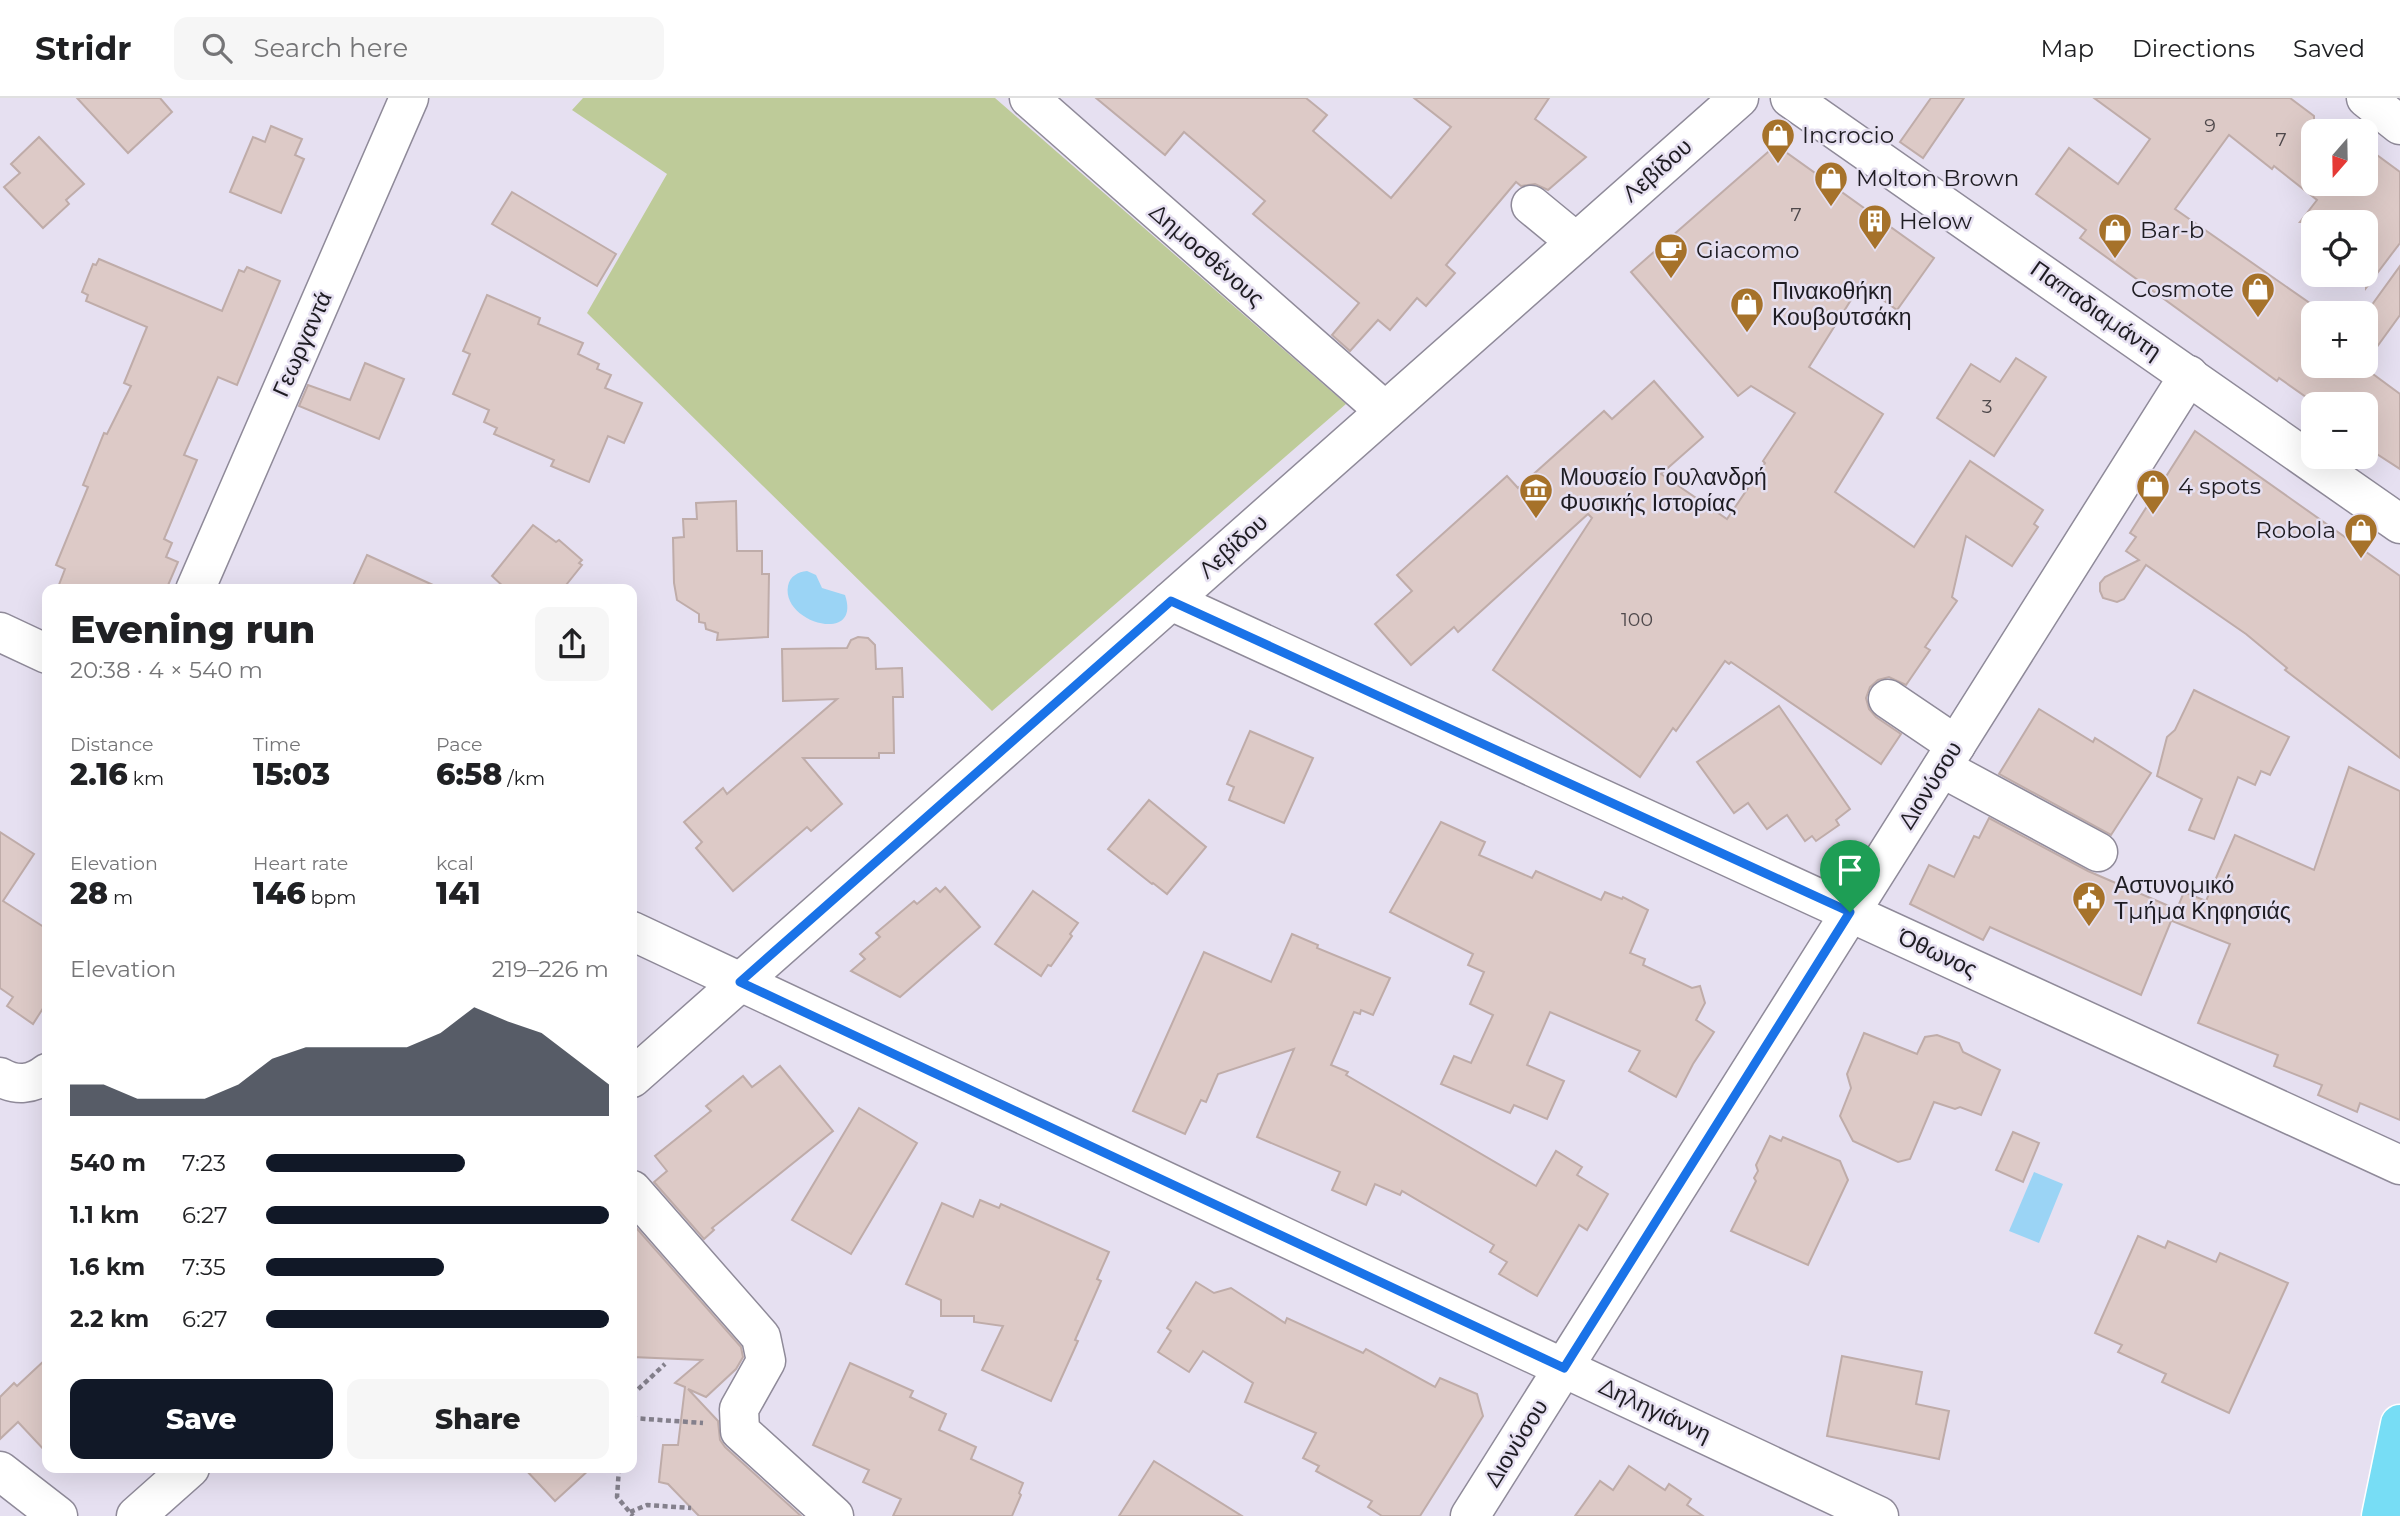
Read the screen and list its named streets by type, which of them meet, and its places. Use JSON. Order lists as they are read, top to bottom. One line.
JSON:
{"streets":{"street":["Λεβίδου","Δημοσθένους","Παπαδιαμάντη","Γεωργαντά","Διονύσου","Όθωνος","Δηληγιάννη"]},"crossings":[["Λεβίδου","Δημοσθένους"],["Λεβίδου","Όθωνος"],["Λεβίδου","Δηληγιάννη"],["Παπαδιαμάντη","Διονύσου"],["Διονύσου","Όθωνος"],["Διονύσου","Δηληγιάννη"]],"places":{"shop":["Incrocio","Molton Brown","Bar-b","Cosmote","Πινακοθήκη Κουβουτσάκη","4 spots","Robola"],"building":["Helow"],"cafe":["Giacomo"],"museum":["Μουσείο Γουλανδρή Φυσικής Ιστορίας"],"public building":["Αστυνομικό Τμήμα Κηφησιάς"]},"house_numbers":["9","7","7","3","100"],"north":"bottom","page":{"header":"Stridr","search":"Search here","nav":["Map","Directions","Saved"],"map_buttons":["+","−"],"heading":["Evening run","20:38 · 4 × 540 m"],"stats":[["Distance","2.16 km"],["Time","15:03"],["Pace","6:58 /km"],["Elevation","28 m"],["Heart rate","146 bpm"],["kcal","141"]],"chart":["Elevation","219–226 m"],"list":[{"name":"540 m","note":"7:23"},{"name":"1.1 km","note":"6:27"},{"name":"1.6 km","note":"7:35"},{"name":"2.2 km","note":"6:27"}],"buttons":["Save","Share"]}}
